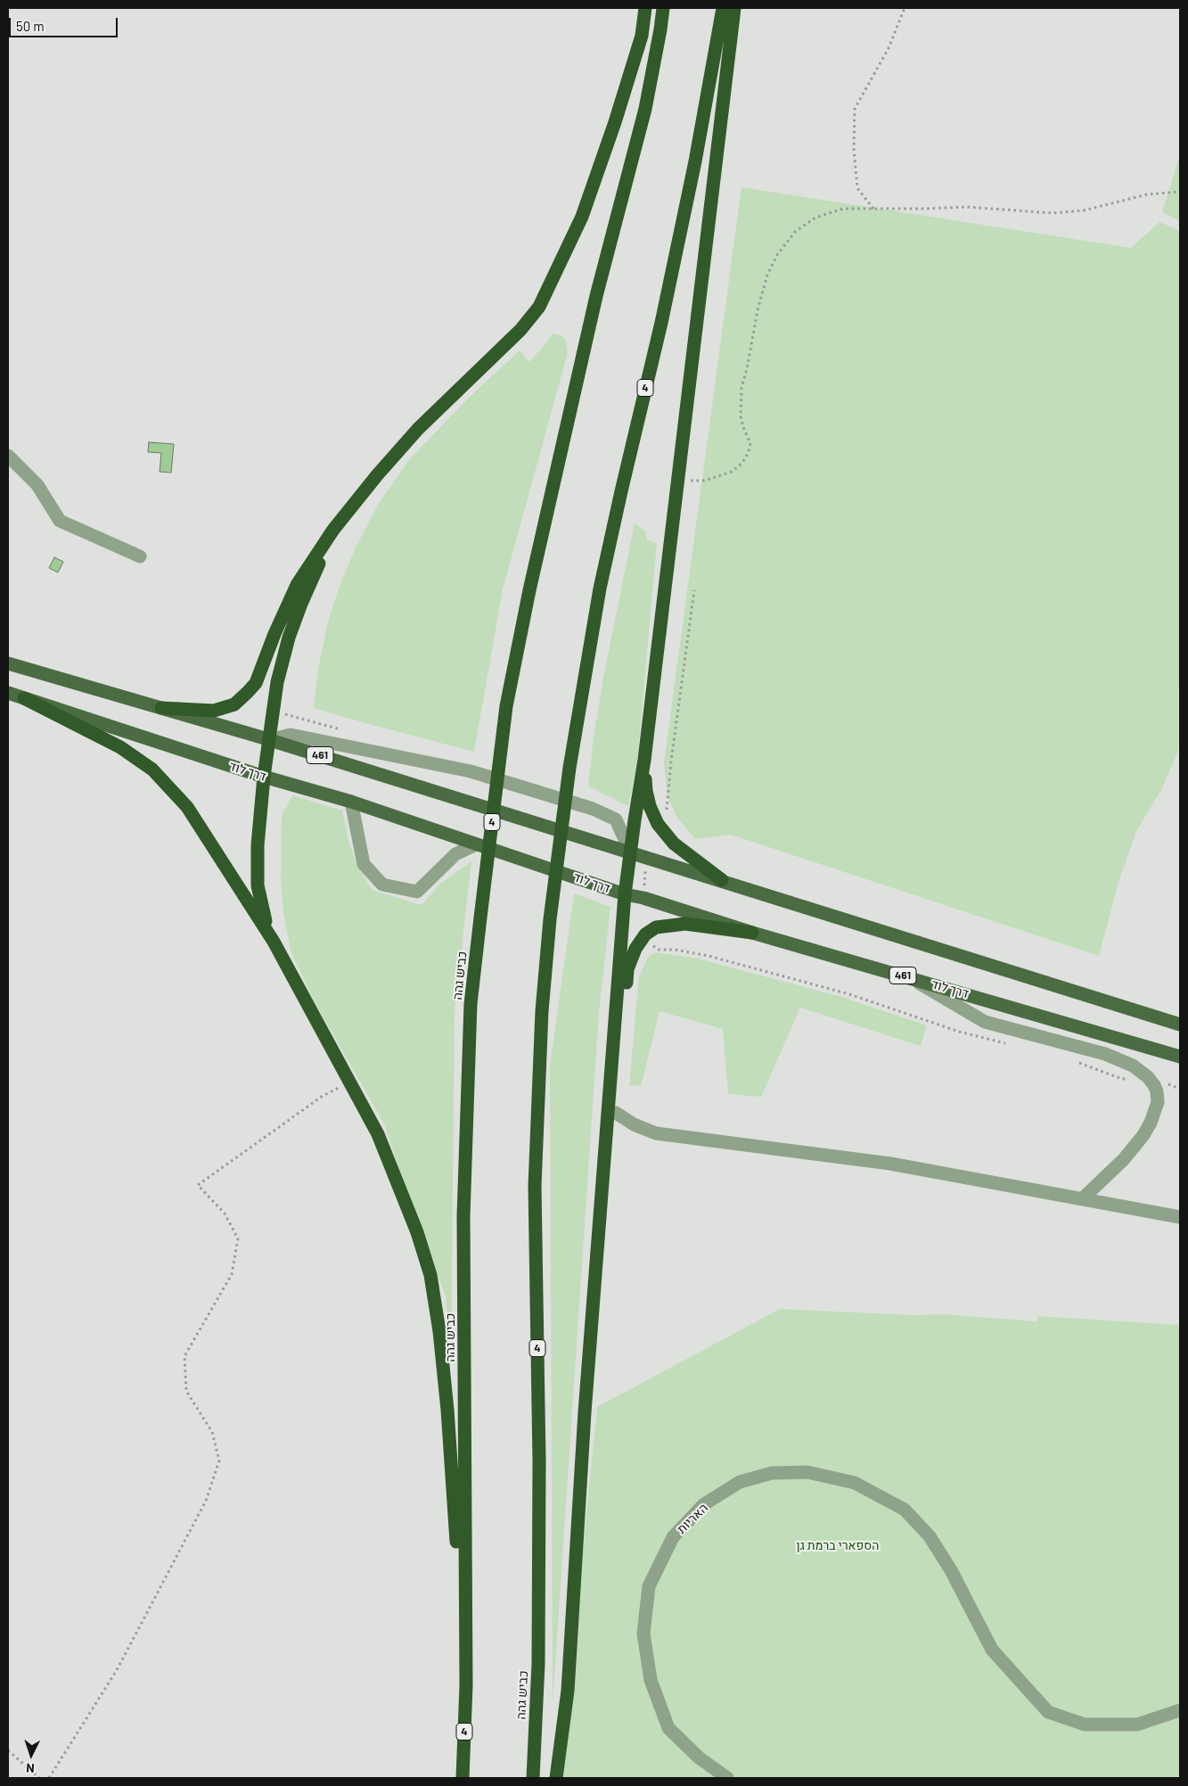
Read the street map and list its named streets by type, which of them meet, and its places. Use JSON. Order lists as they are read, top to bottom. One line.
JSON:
{"streets":{"highway":["4","כביש גהה"],"main road":["461","דרך לוד"],"lane":["האריות"]},"parks":["הספארי ברמת גן"],"scale_bar":"50 m","north":"bottom"}
